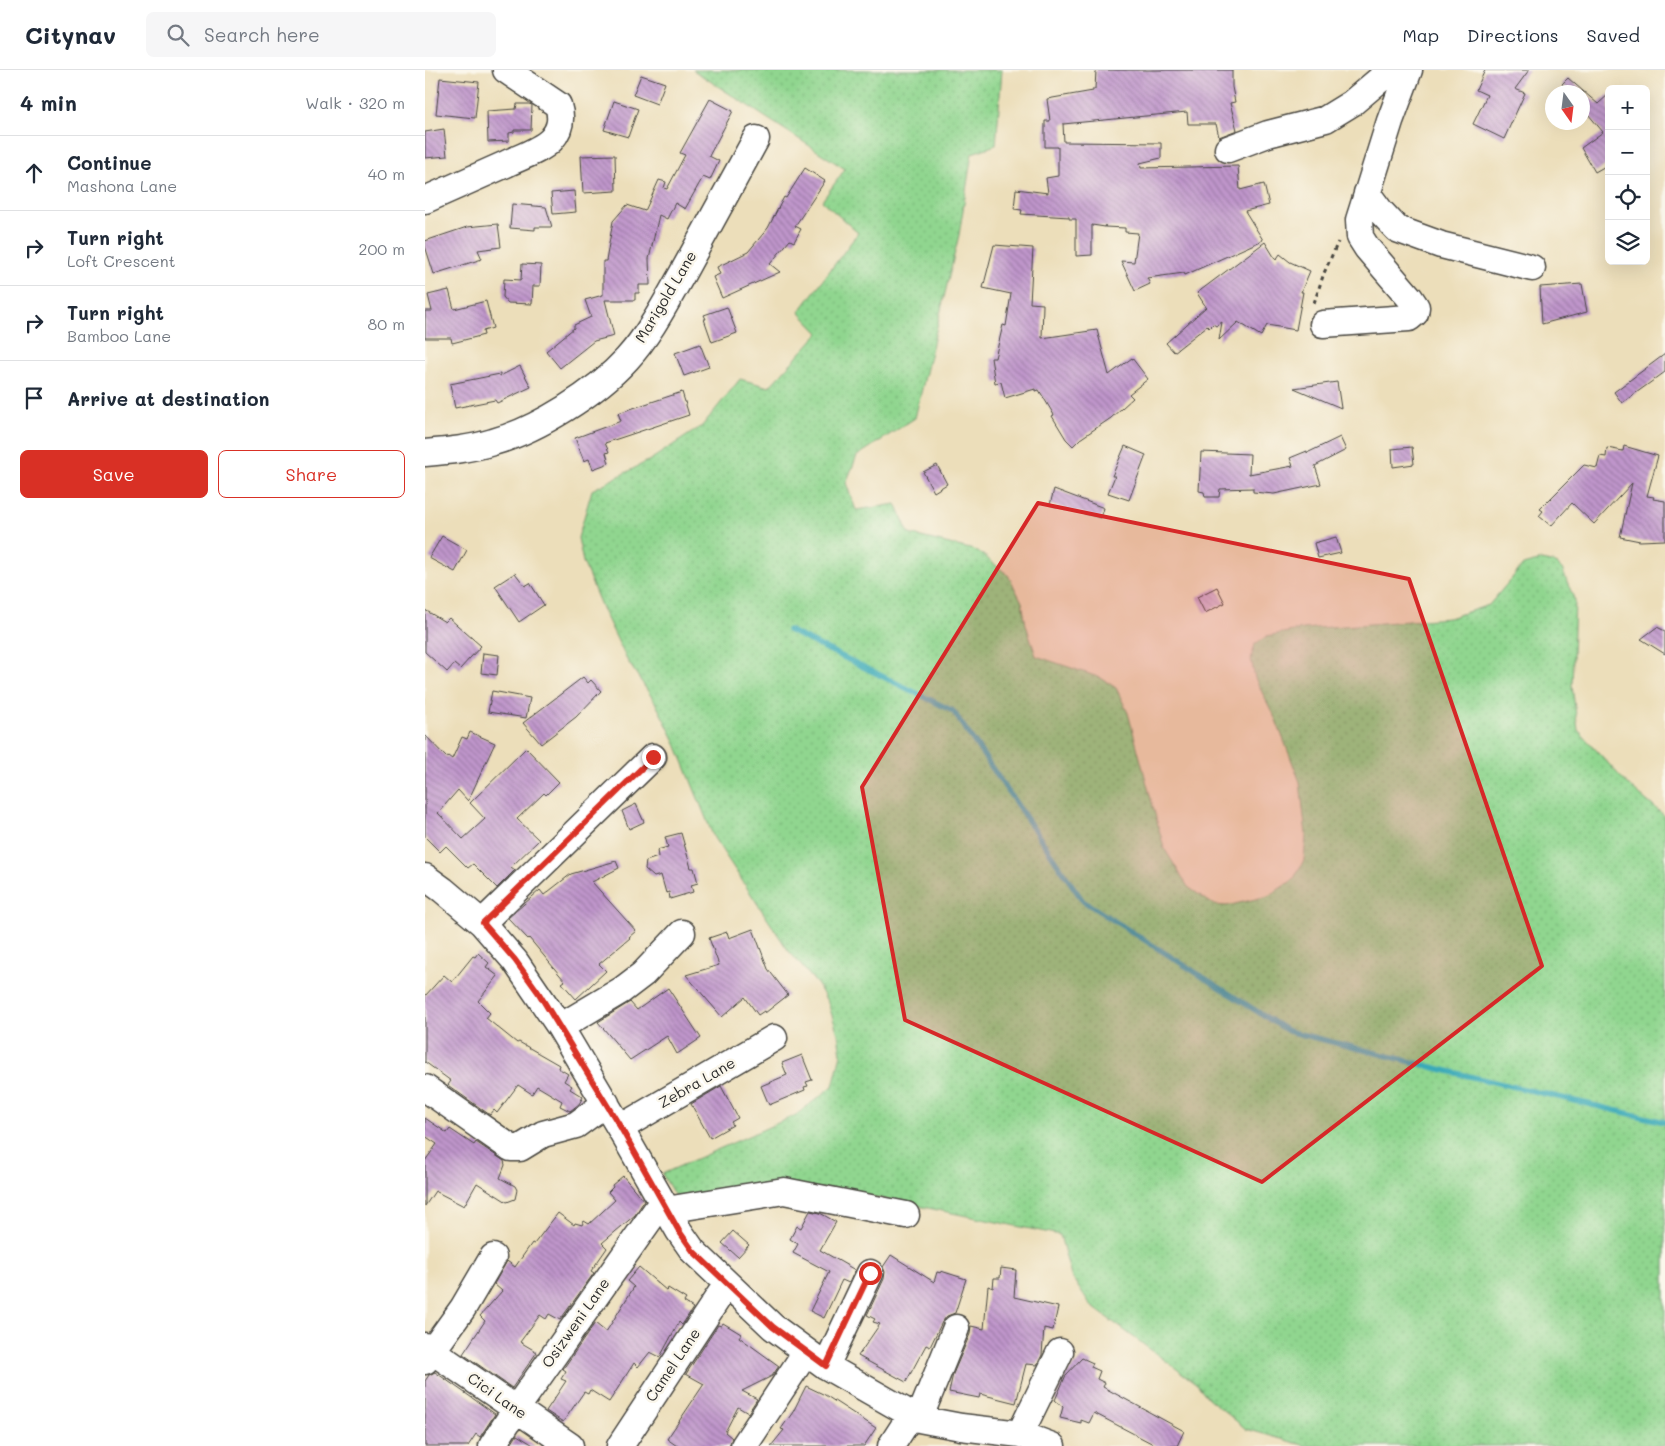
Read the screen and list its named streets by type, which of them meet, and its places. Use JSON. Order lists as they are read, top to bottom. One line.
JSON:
{"streets":{"street":["Marigold Lane","Zebra Lane","Osizweni Lane","Camel Lane","Cici Lane"]},"crossings":[["Osizweni Lane","Cici Lane"]],"north":"bottom","page":{"header":"Citynav","search":"Search here","nav":["Map","Directions","Saved"],"heading":["4 min","Walk · 320 m"],"map_buttons":["+","−"],"list":[["Continue","Mashona Lane","40 m"],["Turn right","Loft Crescent","200 m"],["Turn right","Bamboo Lane","80 m"],"Arrive at destination"],"buttons":["Save","Share"]}}
